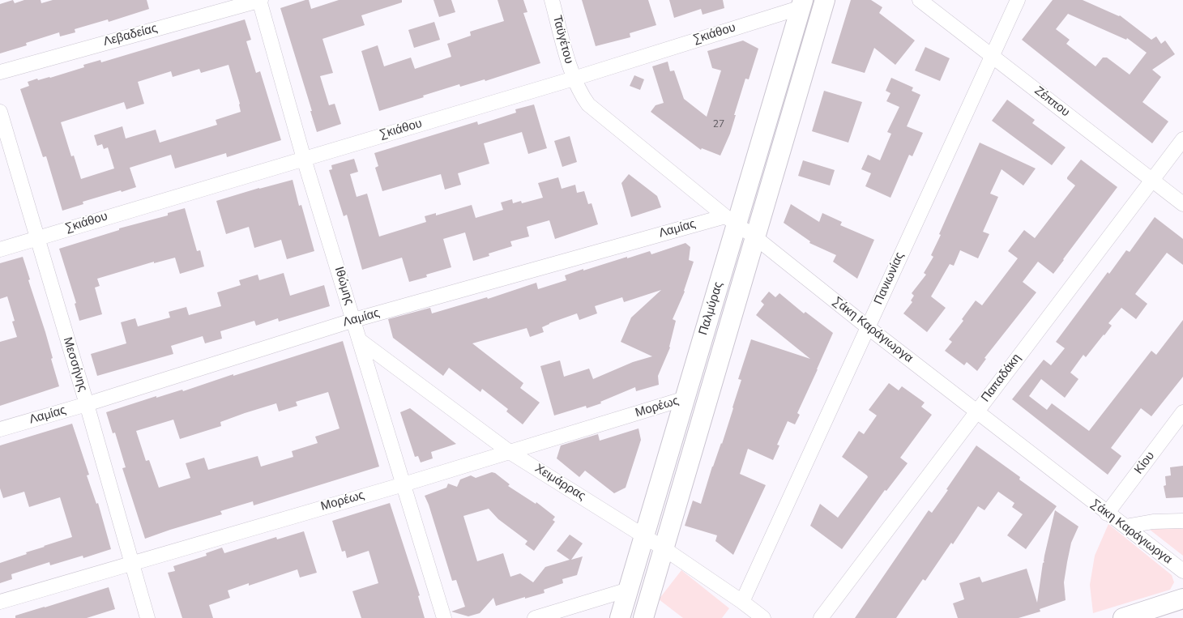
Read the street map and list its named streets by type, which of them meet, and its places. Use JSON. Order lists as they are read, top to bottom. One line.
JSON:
{"streets":{"main road":["Παλμύρας"],"street":["Σκιάθου","Λεβαδείας","Ταϋγέτου","Ζέππου","Λαμίας","Πανιωνίας","Ιθώμης","Σάκη Καράγιωργα","Μεσσήνης","Παπαδάκη","Μορέως","Κίου","Χειμάρρας"]},"crossings":[["Σκιάθου","Ταϋγέτου"],["Σκιάθου","Ιθώμης"],["Σκιάθου","Παλμύρας"],["Σκιάθου","Σάκη Καράγιωργα"],["Σκιάθου","Μεσσήνης"],["Λεβαδείας","Ιθώμης"],["Ταϋγέτου","Σάκη Καράγιωργα"],["Ζέππου","Πανιωνίας"],["Ζέππου","Παπαδάκη"],["Λαμίας","Ιθώμης"],["Λαμίας","Παλμύρας"],["Λαμίας","Σάκη Καράγιωργα"],["Λαμίας","Μεσσήνης"],["Πανιωνίας","Σάκη Καράγιωργα"],["Πανιωνίας","Χειμάρρας"],["Ιθώμης","Μορέως"],["Ιθώμης","Χειμάρρας"],["Παλμύρας","Σάκη Καράγιωργα"],["Παλμύρας","Μορέως"],["Παλμύρας","Χειμάρρας"],["Σάκη Καράγιωργα","Παπαδάκη"],["Σάκη Καράγιωργα","Κίου"],["Μεσσήνης","Μορέως"],["Μορέως","Χειμάρρας"]],"house_numbers":["27"]}
